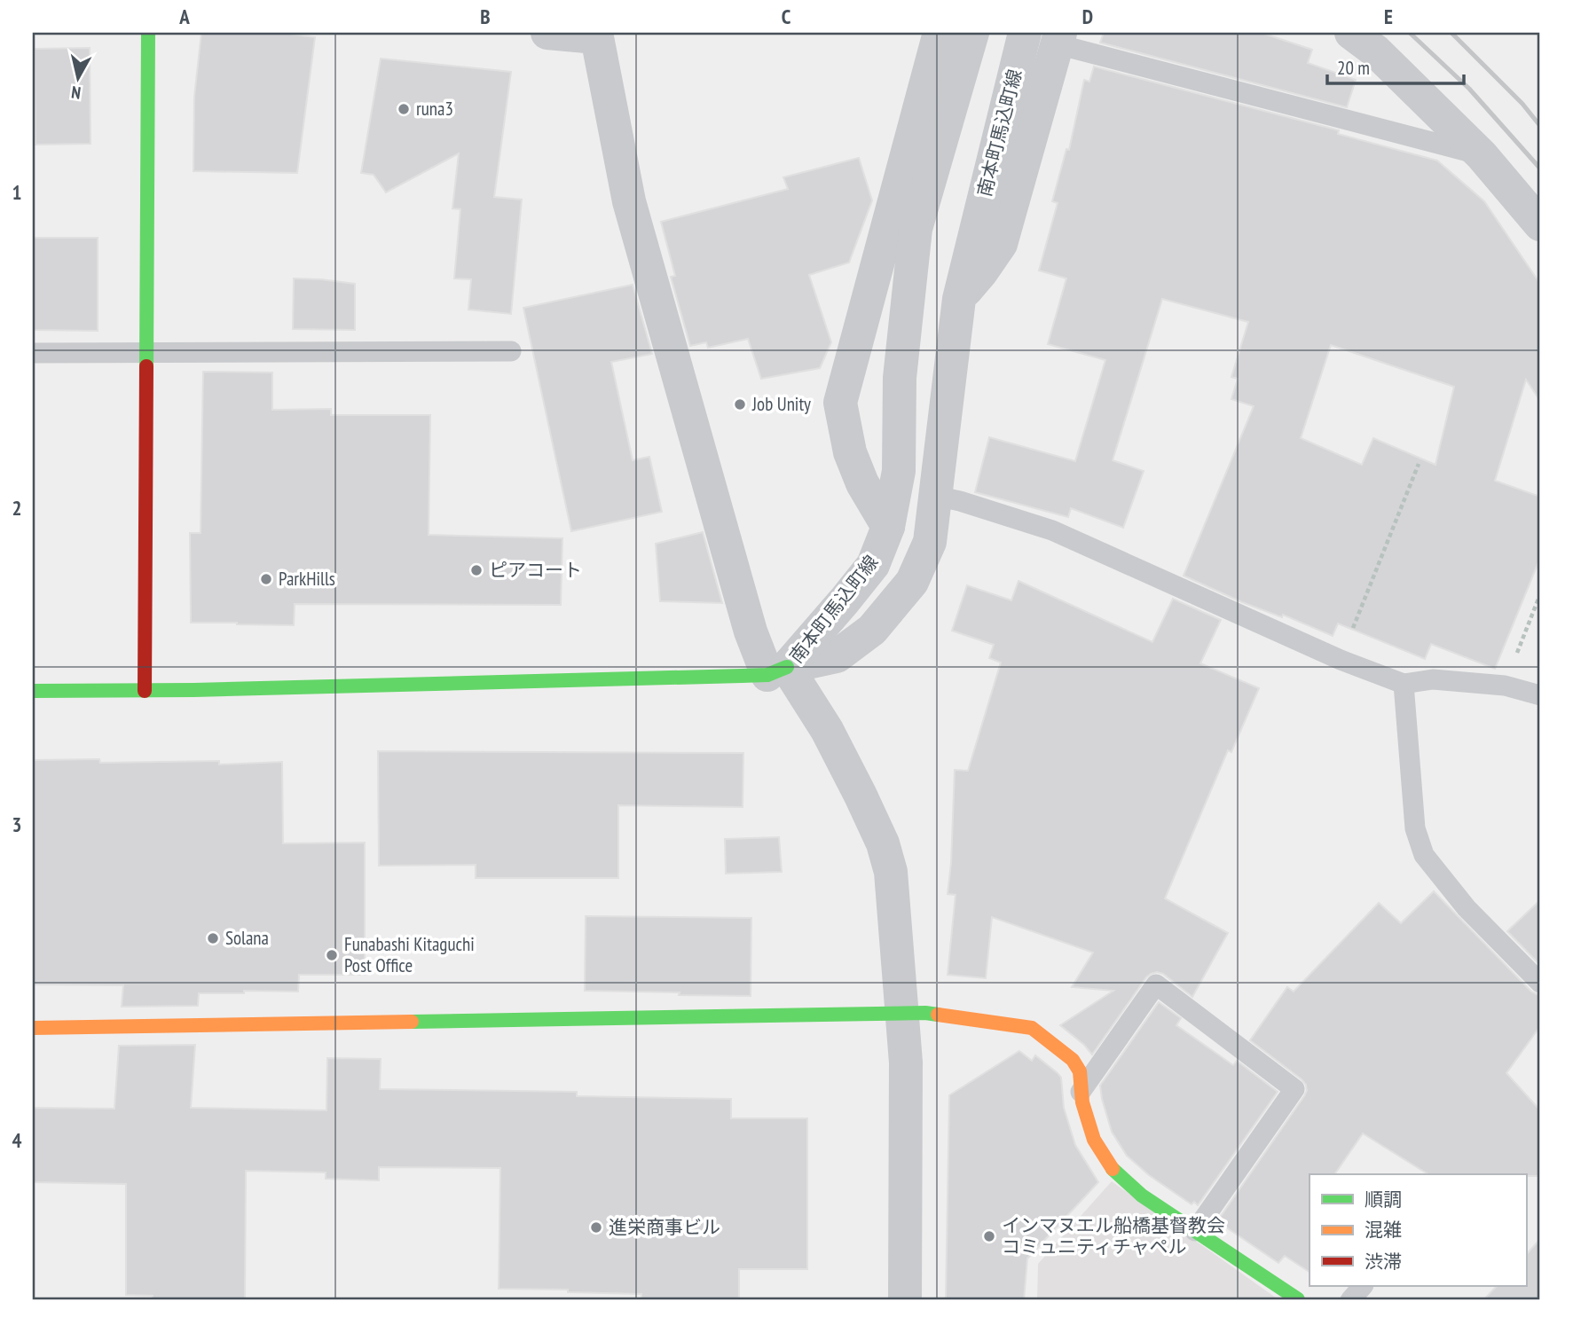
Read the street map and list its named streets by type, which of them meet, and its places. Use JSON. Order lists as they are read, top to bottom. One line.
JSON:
{"streets":{"street":["南本町馬込町線"]},"places":["runa3","Job Unity","ピアコート","ParkHills","Solana","Funabashi Kitaguchi Post Office","進栄商事ビル","インマヌエル船橋基督教会 コミュニティチャペル"],"legend":["順調","混雑","渋滞"],"scale_bar":"20 m","north":"bottom","grid":{"columns":["A","B","C","D","E"],"rows":["1","2","3","4"]}}
